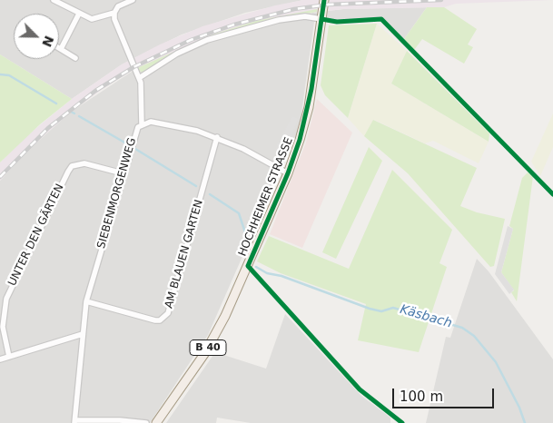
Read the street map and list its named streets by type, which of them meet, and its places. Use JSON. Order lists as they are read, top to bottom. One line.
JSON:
{"streets":{"main road":["HOCHHEIMER STRASSE","B 40"],"street":["SIEBENMORGENWEG","UNTER DEN GÄRTEN","AM BLAUEN GARTEN"]},"crossings":[["SIEBENMORGENWEG","HOCHHEIMER STRASSE"],["SIEBENMORGENWEG","UNTER DEN GÄRTEN"],["SIEBENMORGENWEG","AM BLAUEN GARTEN"]],"water":["Käsbach"],"scale_bar":"100 m","north":"bottom right"}
